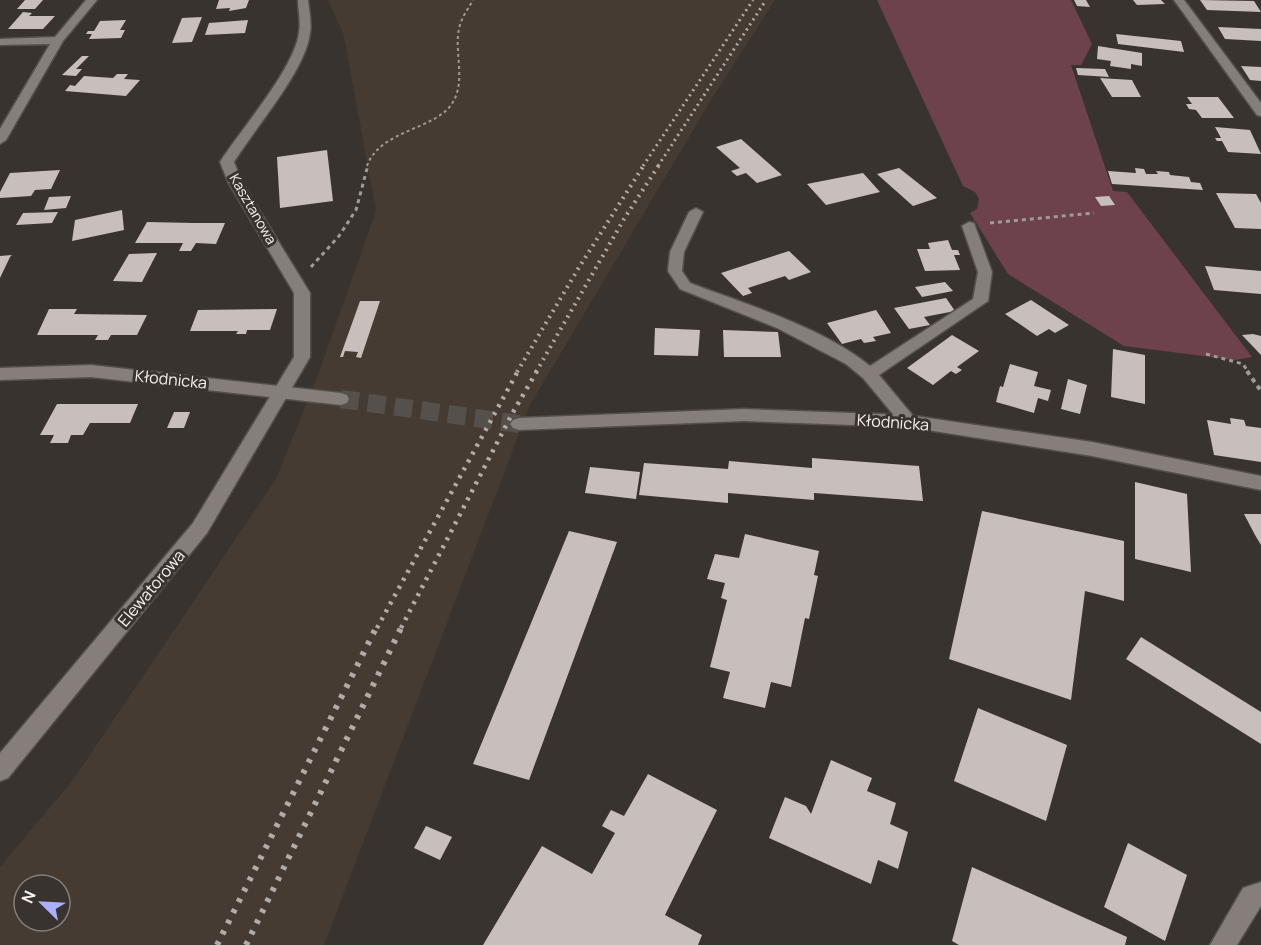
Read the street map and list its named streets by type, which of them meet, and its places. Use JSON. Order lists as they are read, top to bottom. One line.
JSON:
{"streets":{"street":["Kasztanowa","Kłodnicka","Elewatorowa"]},"crossings":[["Kasztanowa","Kłodnicka"],["Kasztanowa","Elewatorowa"],["Kłodnicka","Elewatorowa"]],"north":"top left"}
